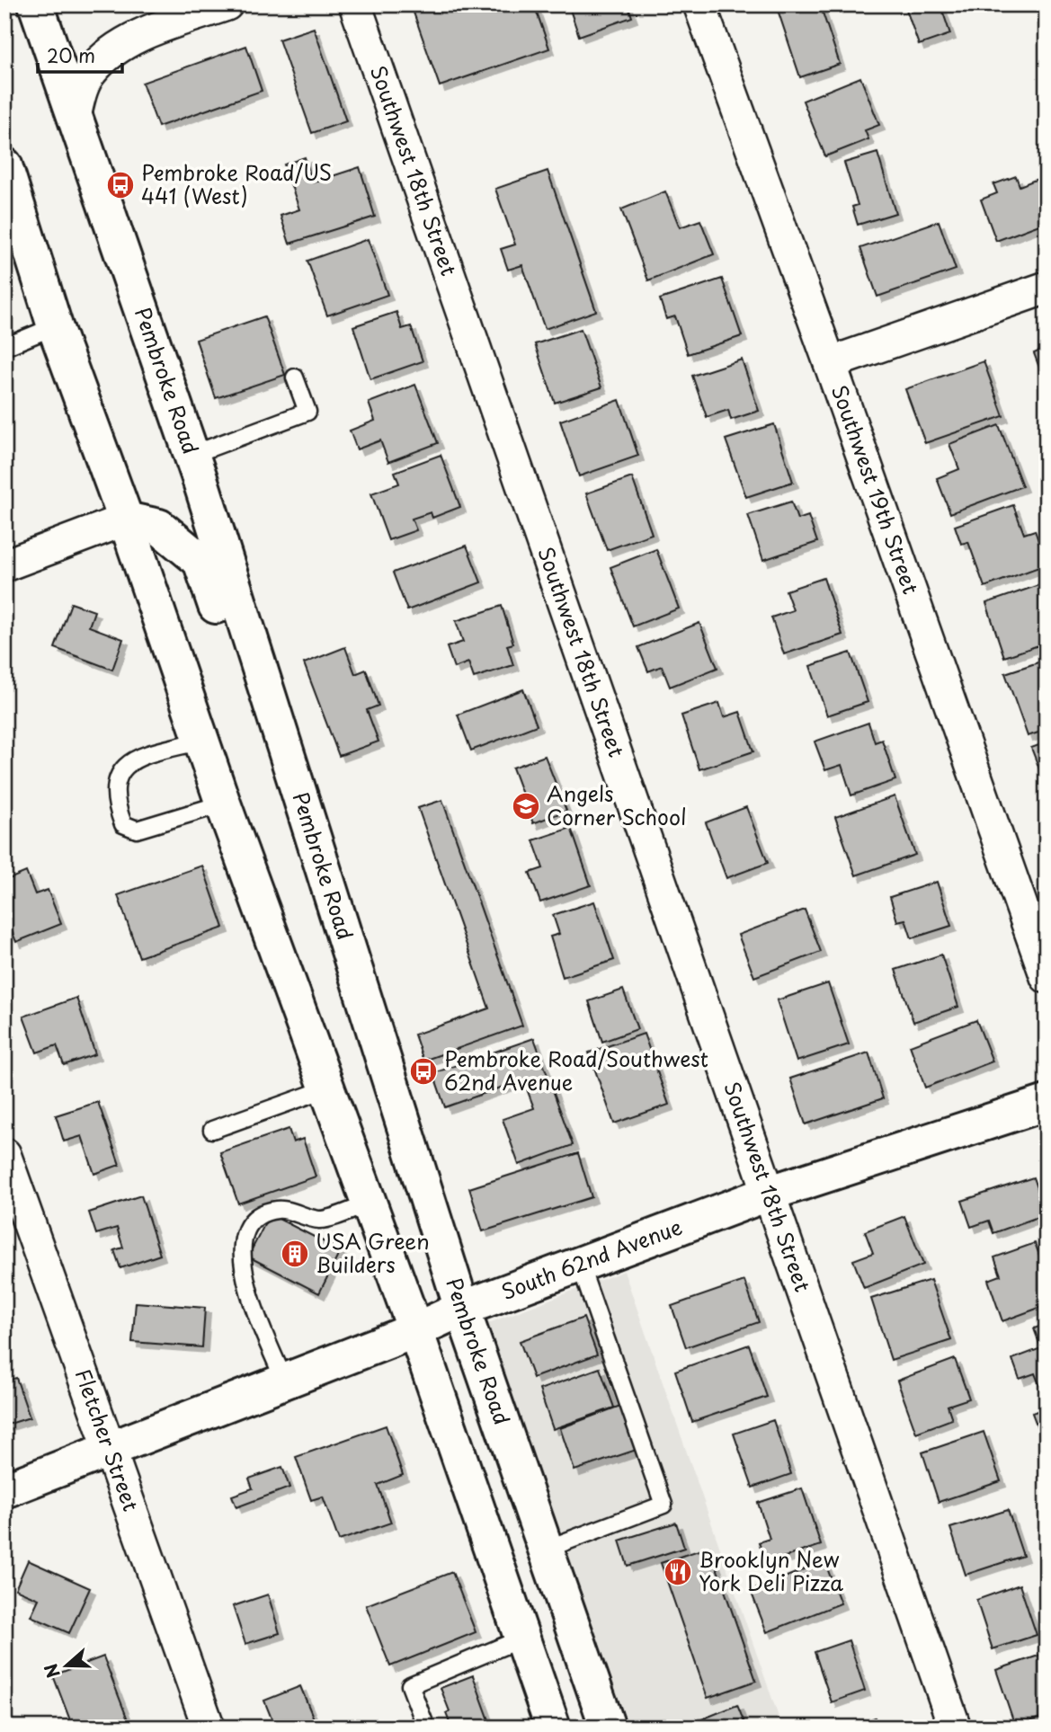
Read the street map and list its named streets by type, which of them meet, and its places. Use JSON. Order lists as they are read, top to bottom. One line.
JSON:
{"streets":{"main road":["Pembroke Road","South 62nd Avenue"],"street":["Southwest 18th Street","Southwest 19th Street","Fletcher Street"]},"crossings":[["Southwest 18th Street","South 62nd Avenue"],["Pembroke Road","South 62nd Avenue"],["South 62nd Avenue","Fletcher Street"]],"places":{"bus stop":["Pembroke Road/US 441 (West)","Pembroke Road/Southwest 62nd Avenue"],"school or university":["Angels Corner School"],"building":["USA Green Builders"],"restaurant":["Brooklyn New York Deli Pizza"]},"scale_bar":"20 m","north":"left"}
